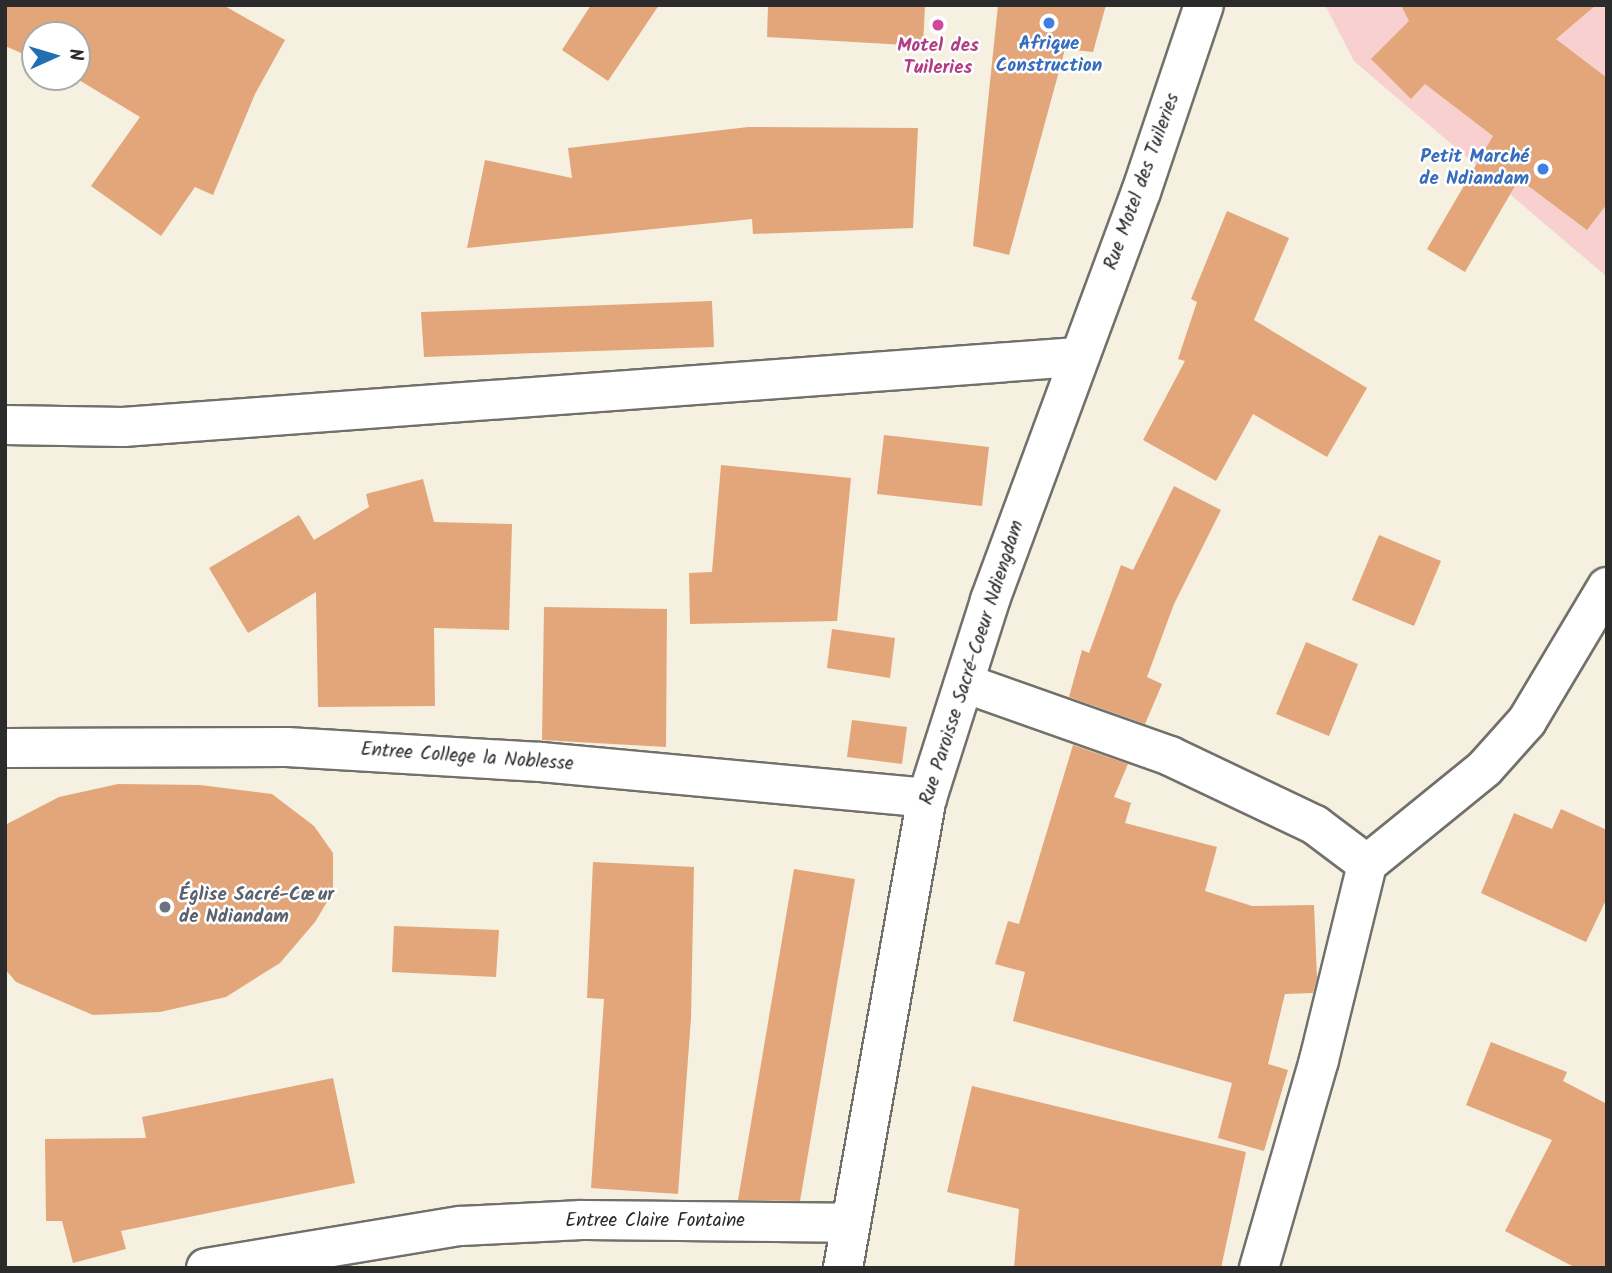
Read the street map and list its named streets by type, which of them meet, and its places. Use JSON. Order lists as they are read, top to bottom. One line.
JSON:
{"streets":{"street":["Rue Motel des Tuileries","Rue Paroisse Sacré-Coeur Ndiengdam","Entree College la Noblesse","Entree Claire Fontaine"]},"crossings":[["Rue Motel des Tuileries","Rue Paroisse Sacré-Coeur Ndiengdam"],["Rue Paroisse Sacré-Coeur Ndiengdam","Entree College la Noblesse"],["Rue Paroisse Sacré-Coeur Ndiengdam","Entree Claire Fontaine"]],"places":["Afrique Construction","Motel des Tuileries","Petit Marché de Ndiandam","Église Sacré-Cœur de Ndiandam"],"north":"right"}
